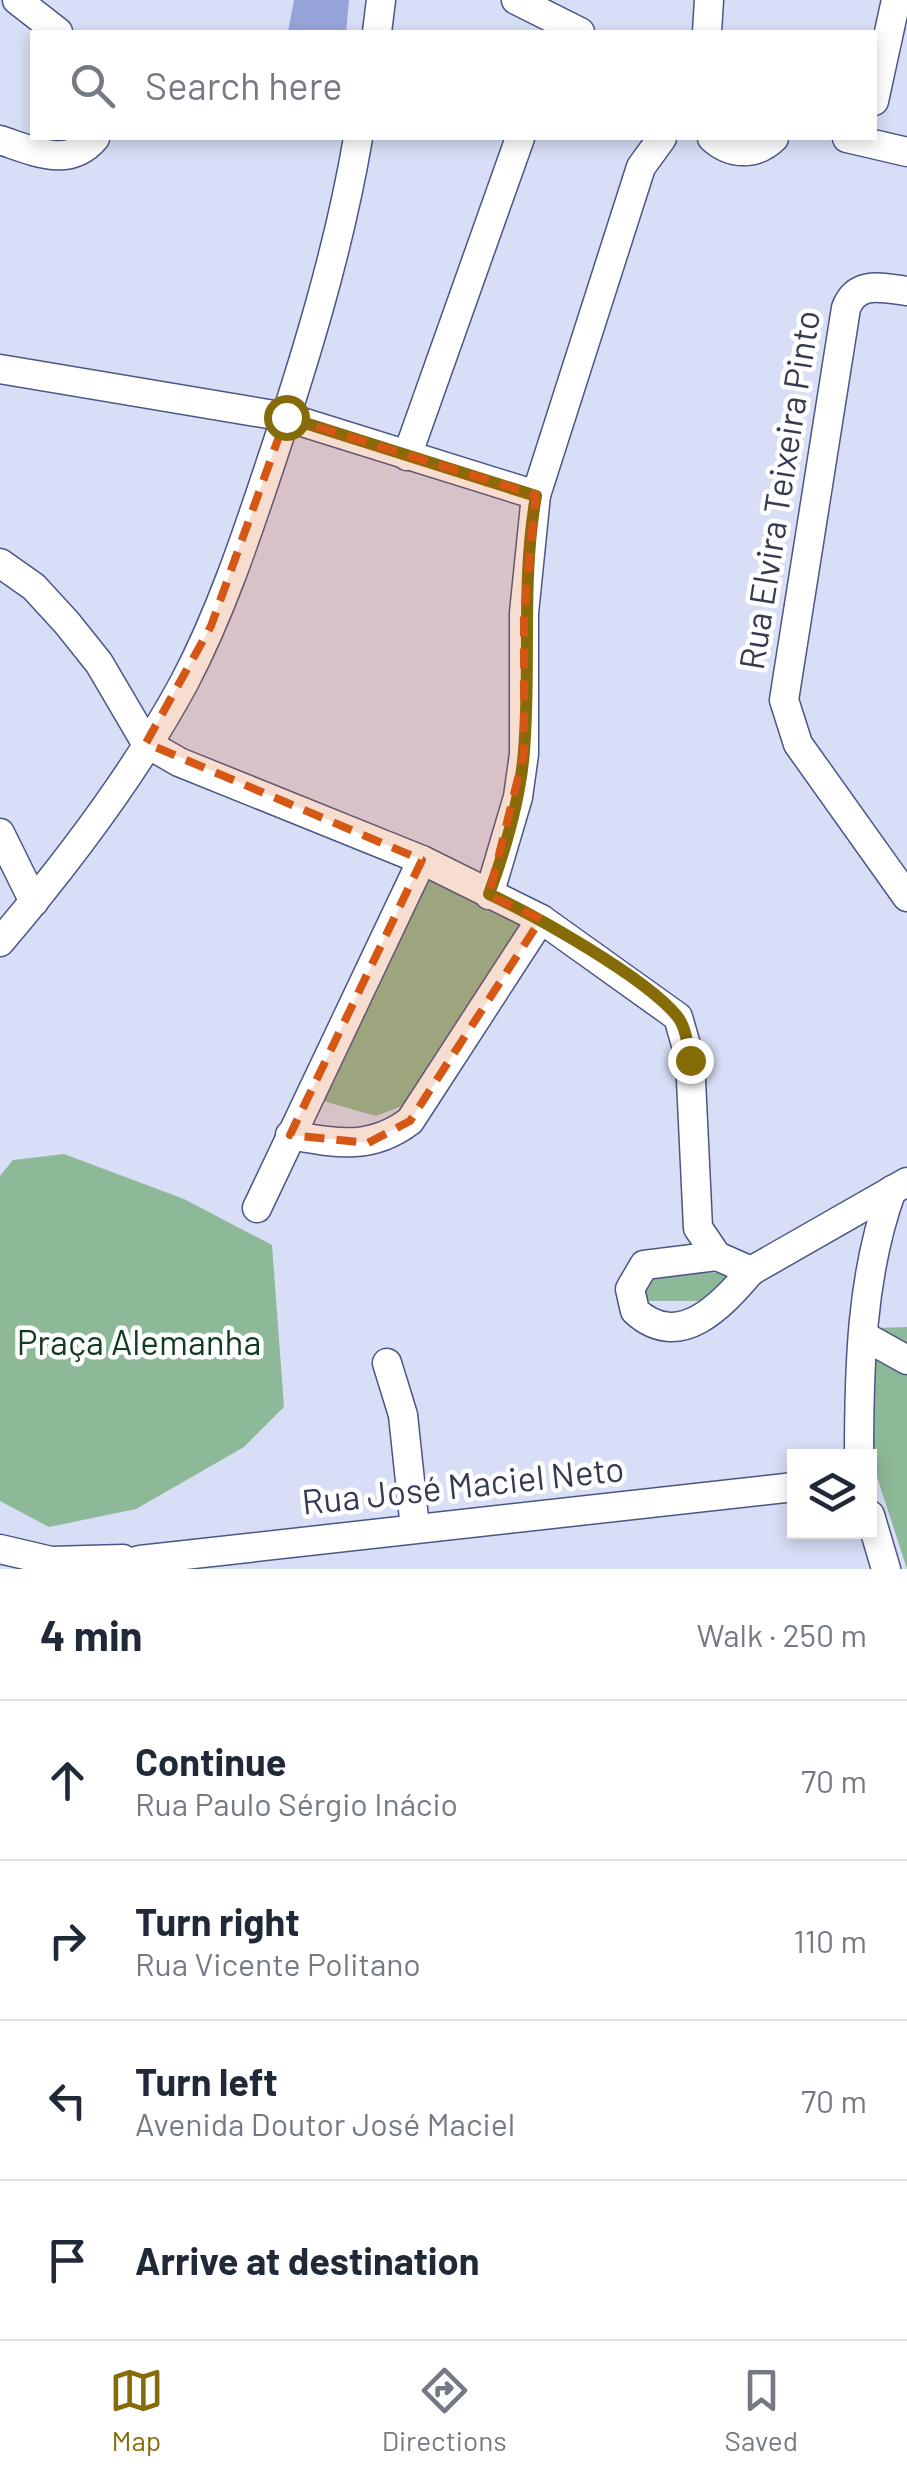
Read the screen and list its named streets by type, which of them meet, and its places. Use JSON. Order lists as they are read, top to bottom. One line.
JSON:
{"streets":{"street":["Rua Elvira Teixeira Pinto","Rua José Maciel Neto"]},"parks":["Praça Alemanha"],"page":{"search":"Search here","heading":["4 min","Walk · 250 m"],"list":[["Continue","Rua Paulo Sérgio Inácio","70 m"],["Turn right","Rua Vicente Politano","110 m"],["Turn left","Avenida Doutor José Maciel","70 m"],"Arrive at destination"],"nav":["Map","Directions","Saved"]}}
